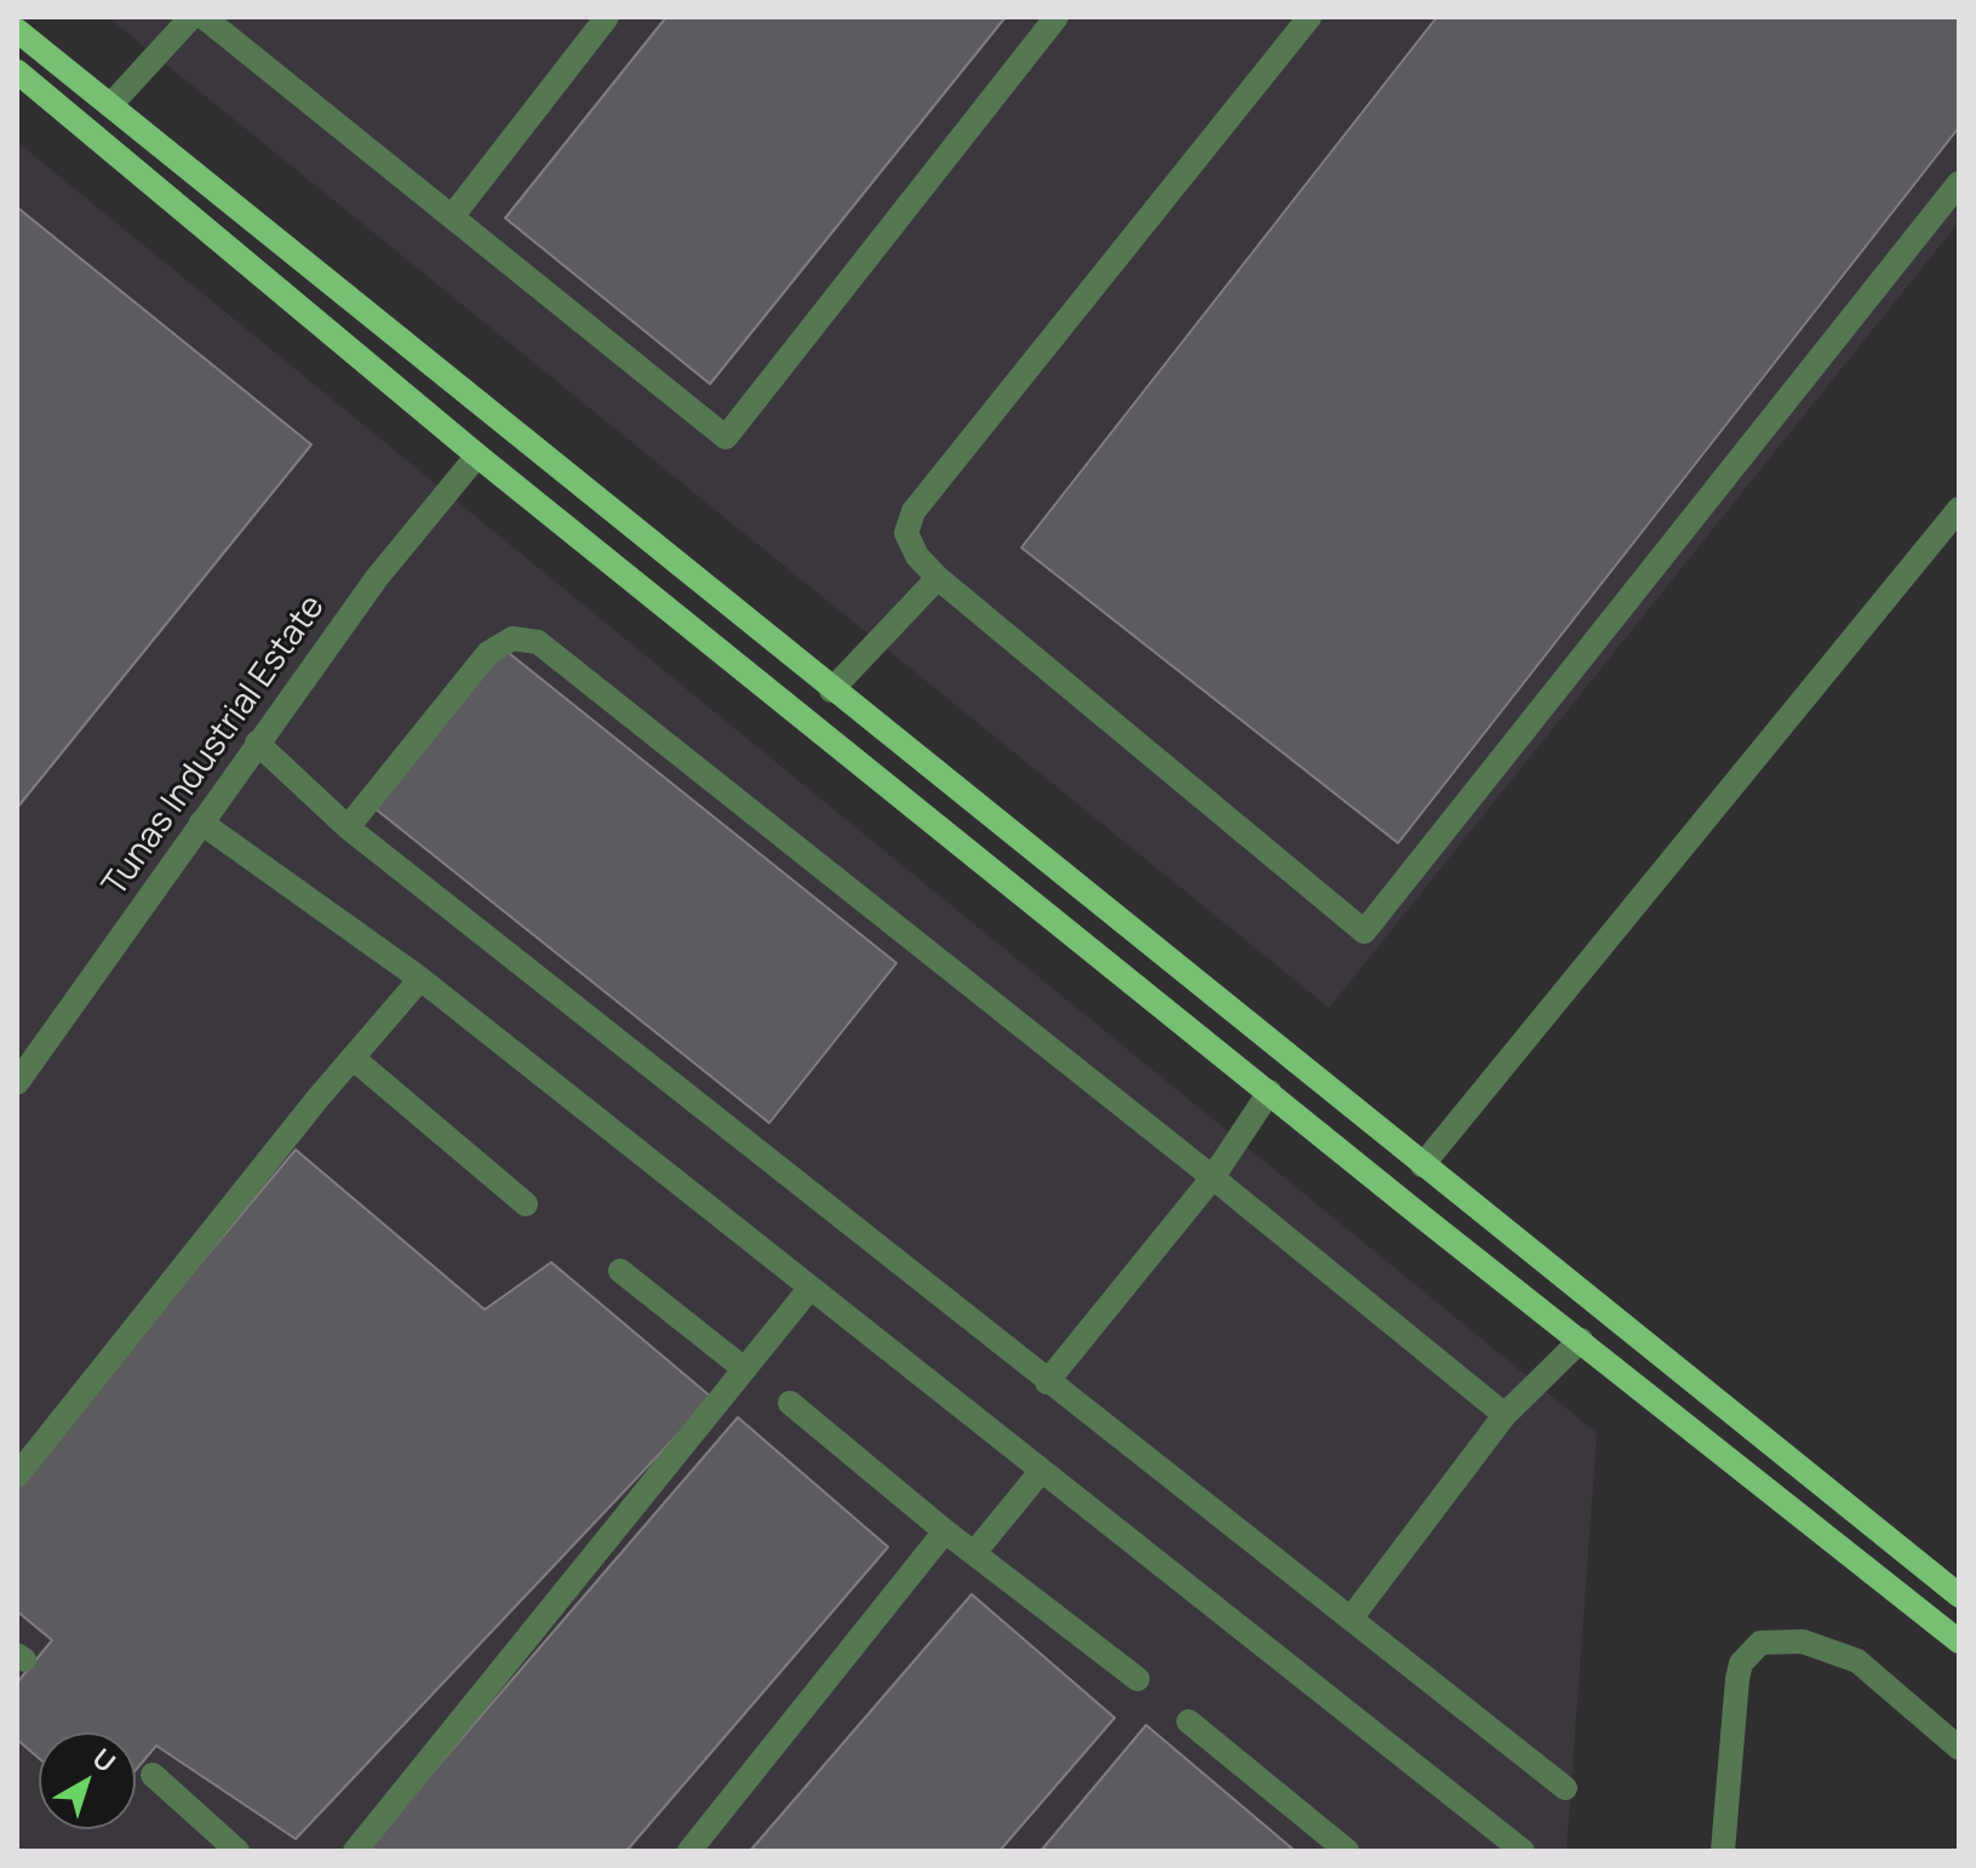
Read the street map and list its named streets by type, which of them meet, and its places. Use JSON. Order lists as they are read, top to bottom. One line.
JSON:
{"streets":{"street":["Tunas Industrial Estate"]},"north":"top right"}
